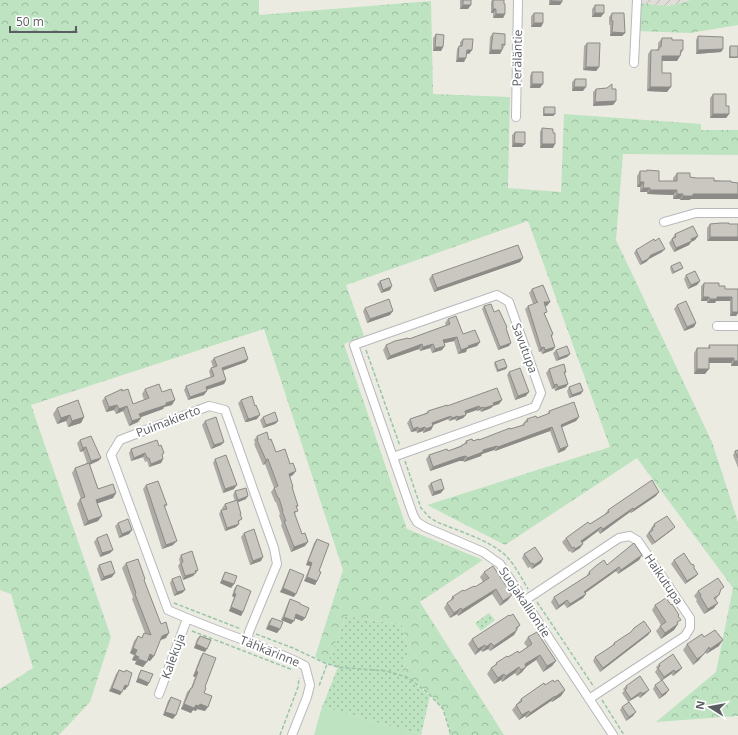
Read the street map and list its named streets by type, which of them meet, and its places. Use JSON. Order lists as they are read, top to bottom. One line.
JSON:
{"streets":{"street":["Peräläntie","Savutupa","Puimakierto","Haikutupa","Suojakalliontie","Tähkärinne","Kalekuja"]},"crossings":[["Savutupa","Suojakalliontie"],["Puimakierto","Tähkärinne"],["Haikutupa","Suojakalliontie"],["Tähkärinne","Kalekuja"]],"scale_bar":"50 m","north":"left"}
